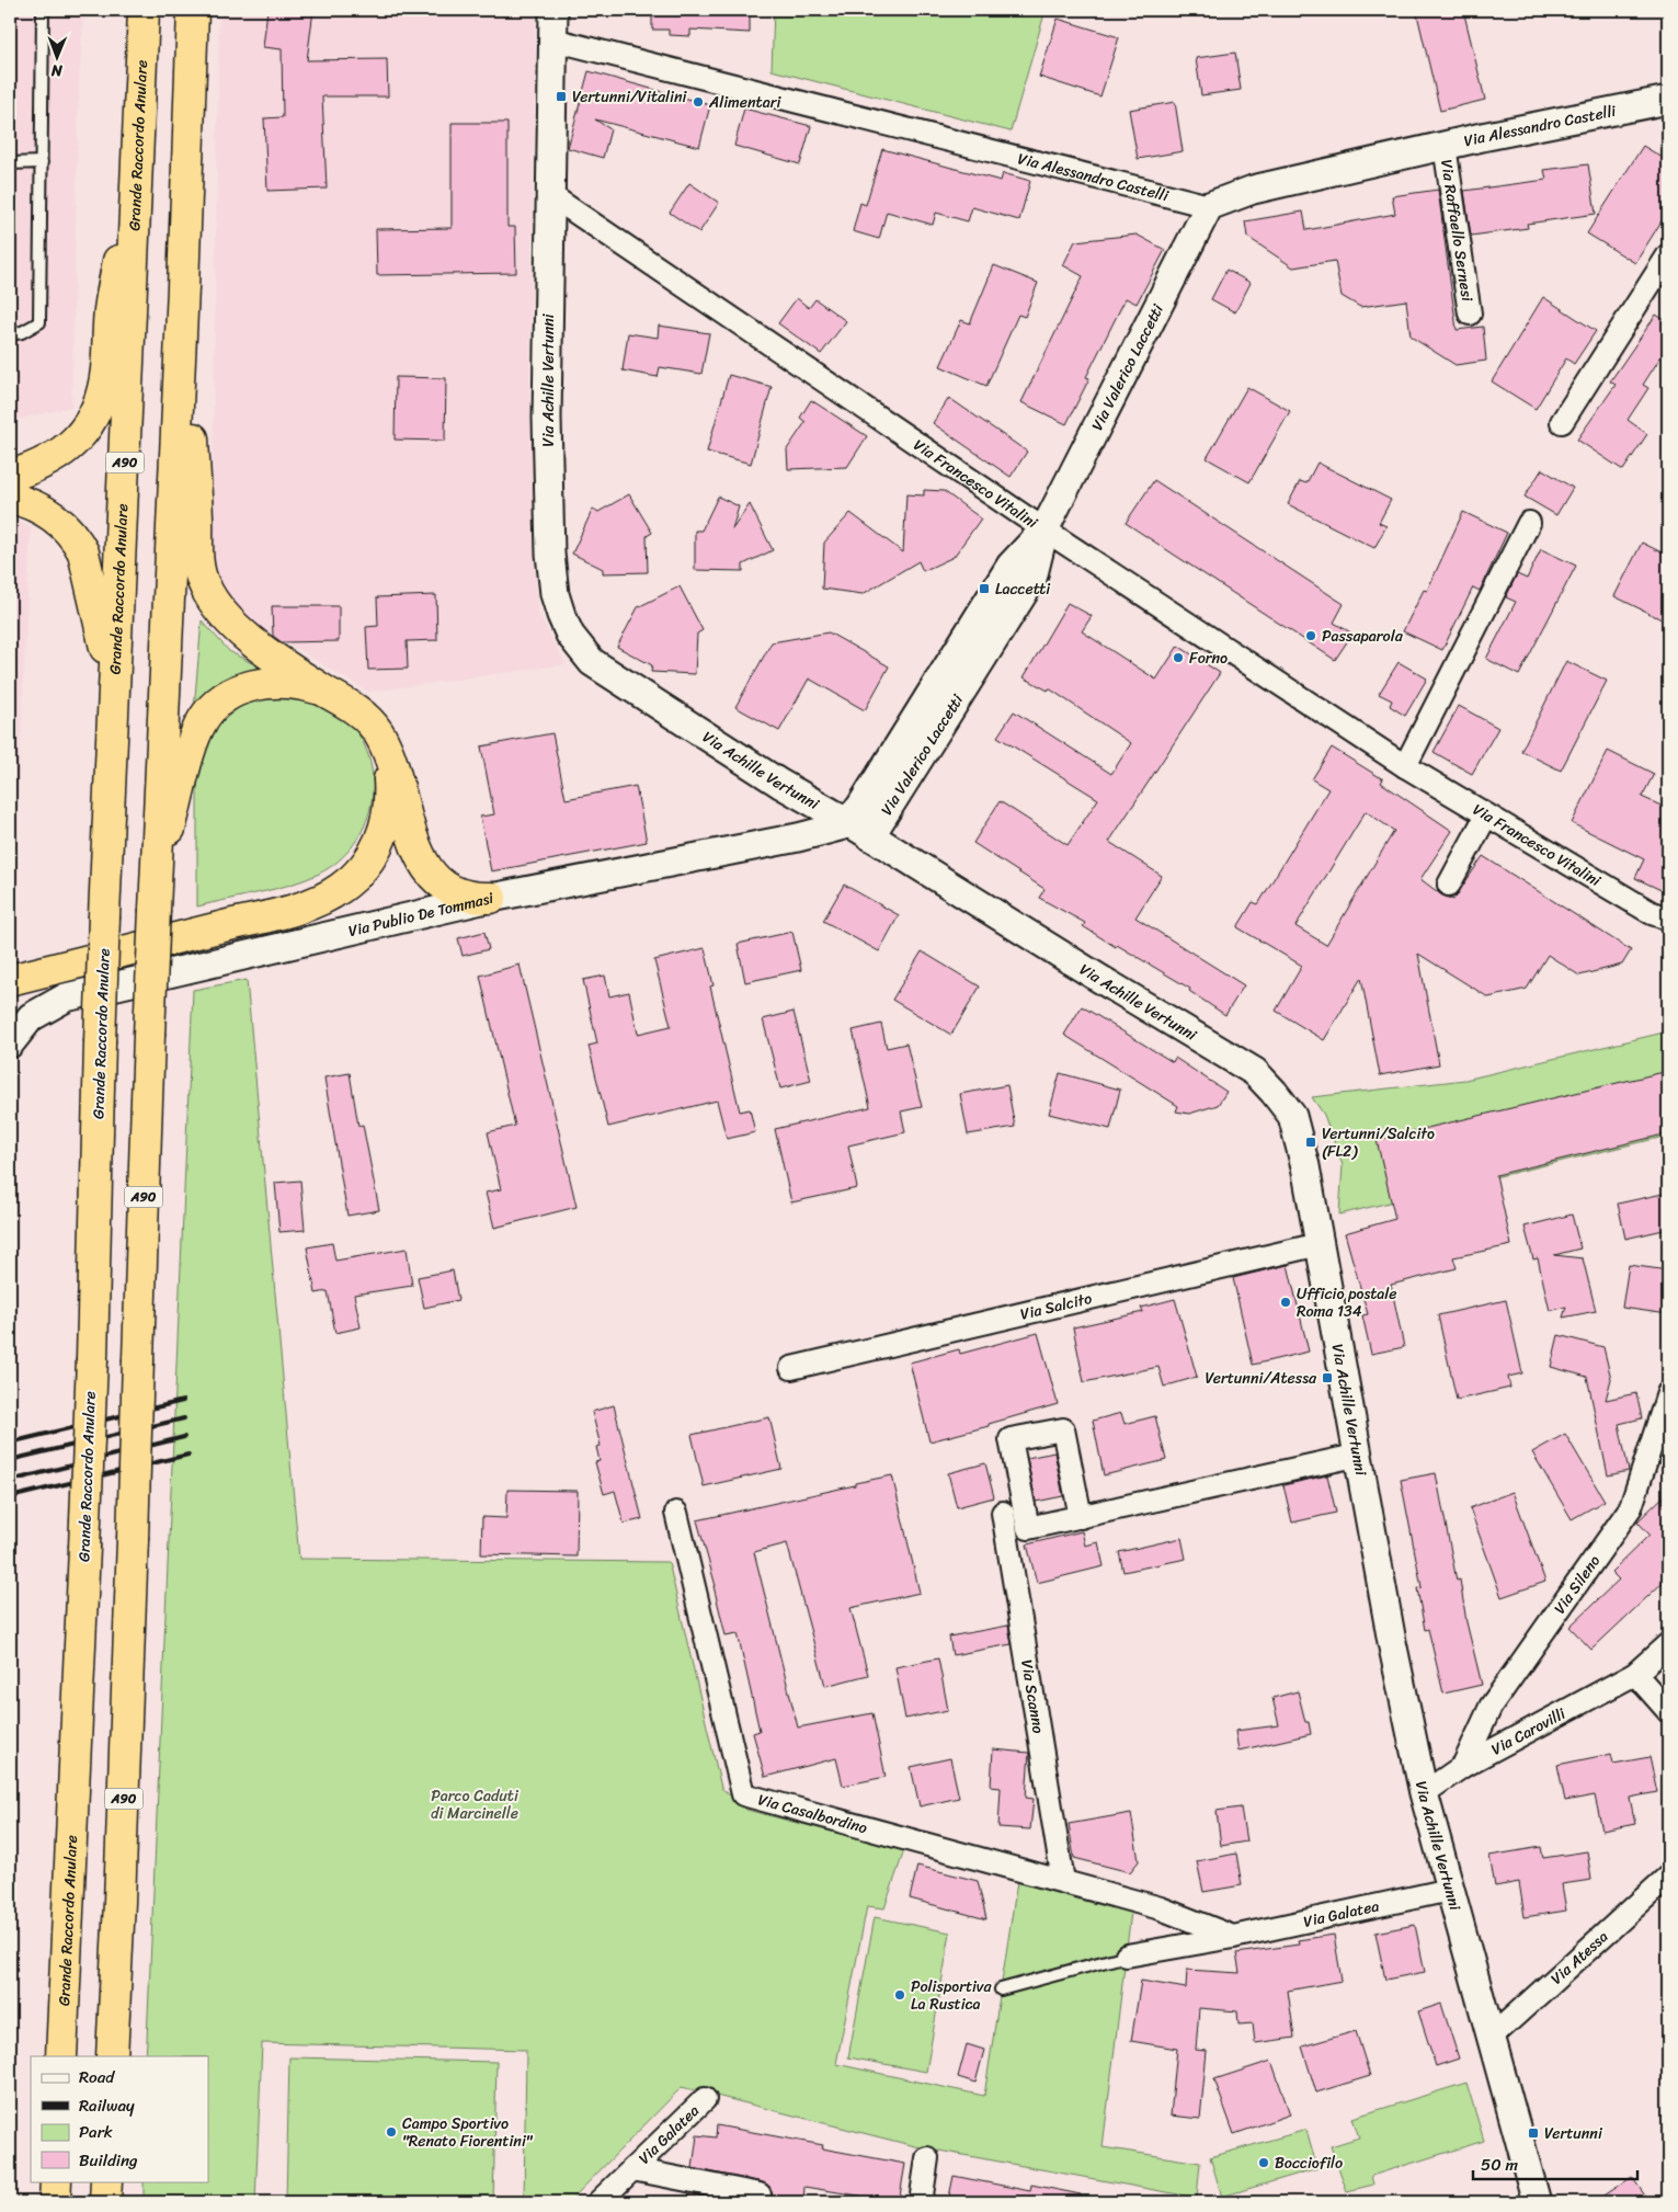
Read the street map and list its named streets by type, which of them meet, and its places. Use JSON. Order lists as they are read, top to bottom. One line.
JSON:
{"streets":{"highway":["Grande Raccordo Anulare","A90"],"street":["Via Alessandro Castelli","Via Raffaello Sernesi","Via Valerico Laccetti","Via Achille Vertunni","Via Francesco Vitalini","Via Publio De Tommasi","Via Salcito","Via Sileno","Via Scanno","Via Carovilli","Via Casalbordino","Via Galatea","Via Atessa"]},"crossings":[["Via Alessandro Castelli","Via Raffaello Sernesi"],["Via Alessandro Castelli","Via Valerico Laccetti"],["Via Alessandro Castelli","Via Achille Vertunni"],["Via Valerico Laccetti","Via Achille Vertunni"],["Via Valerico Laccetti","Via Francesco Vitalini"],["Via Valerico Laccetti","Via Publio De Tommasi"],["Via Achille Vertunni","Via Francesco Vitalini"],["Via Achille Vertunni","Via Publio De Tommasi"],["Via Achille Vertunni","Via Salcito"],["Via Achille Vertunni","Via Carovilli"],["Via Achille Vertunni","Via Galatea"],["Via Achille Vertunni","Via Atessa"],["Via Sileno","Via Carovilli"],["Via Scanno","Via Casalbordino"],["Via Casalbordino","Via Galatea"]],"parks":["Parco Caduti di Marcinelle"],"places":{"transit":["Vertunni/Vitalini","Laccetti","Vertunni/Salcito (FL2)","Vertunni/Atessa","Vertunni"],"other":["Alimentari","Passaparola","Forno","Ufficio postale Roma 134","Polisportiva La Rustica","Campo Sportivo \"Renato Fiorentini\"","Bocciofilo"]},"legend":["Road","Railway","Park","Building"],"scale_bar":"50 m","north":"bottom"}
